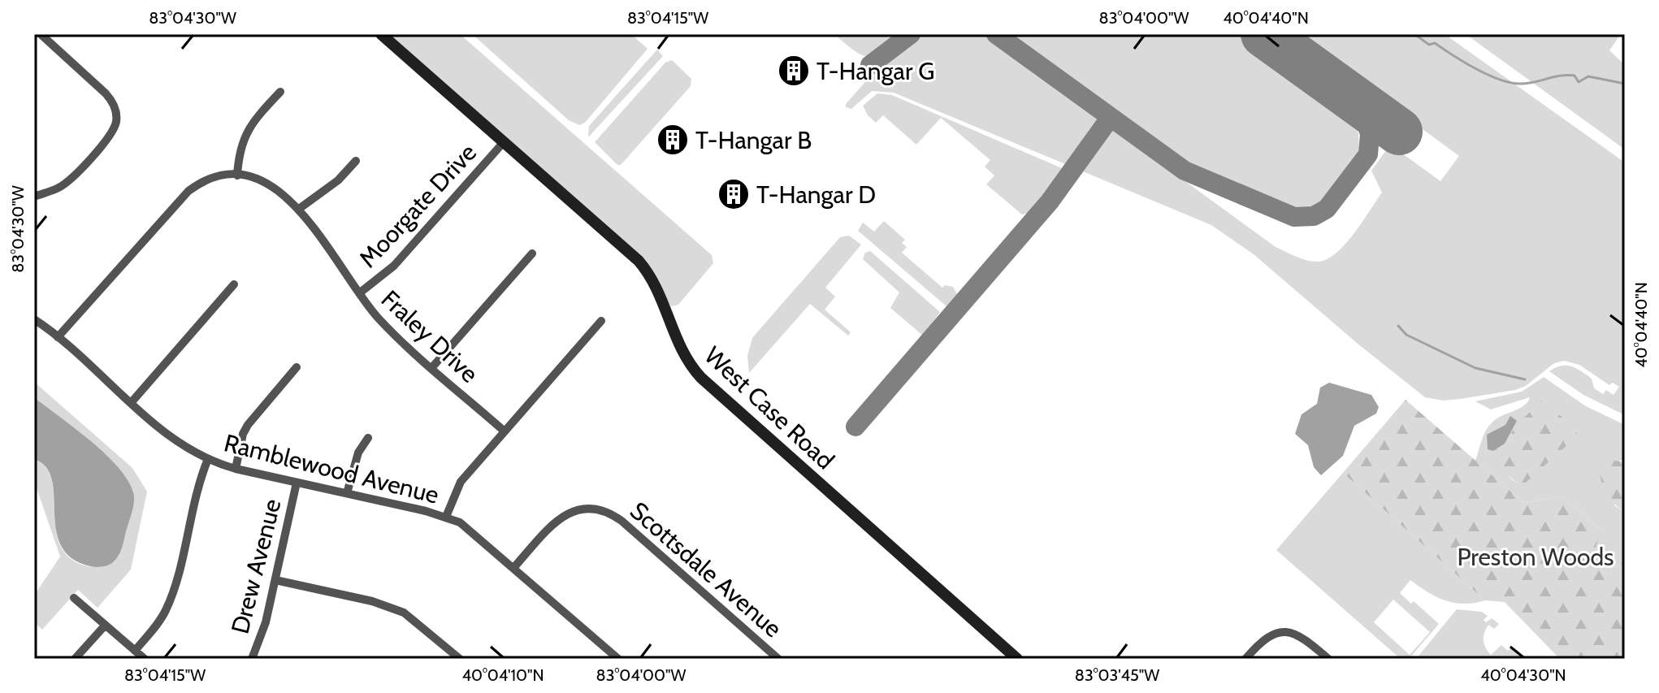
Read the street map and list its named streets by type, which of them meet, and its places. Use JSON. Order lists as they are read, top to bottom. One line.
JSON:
{"streets":{"main road":["West Case Road"],"street":["Moorgate Drive","Fraley Drive","Ramblewood Avenue","Drew Avenue","Scottsdale Avenue"]},"crossings":[["Moorgate Drive","Fraley Drive"],["Moorgate Drive","West Case Road"],["Ramblewood Avenue","Drew Avenue"],["Ramblewood Avenue","Scottsdale Avenue"]],"parks":["Preston Woods"],"places":{"building":["T-Hangar G","T-Hangar B","T-Hangar D"]},"coordinates":["83°04'30\"W","83°04'15\"W","83°04'00\"W","40°04'40\"N","40°04'10\"N","83°03'45\"W","40°04'30\"N"]}
